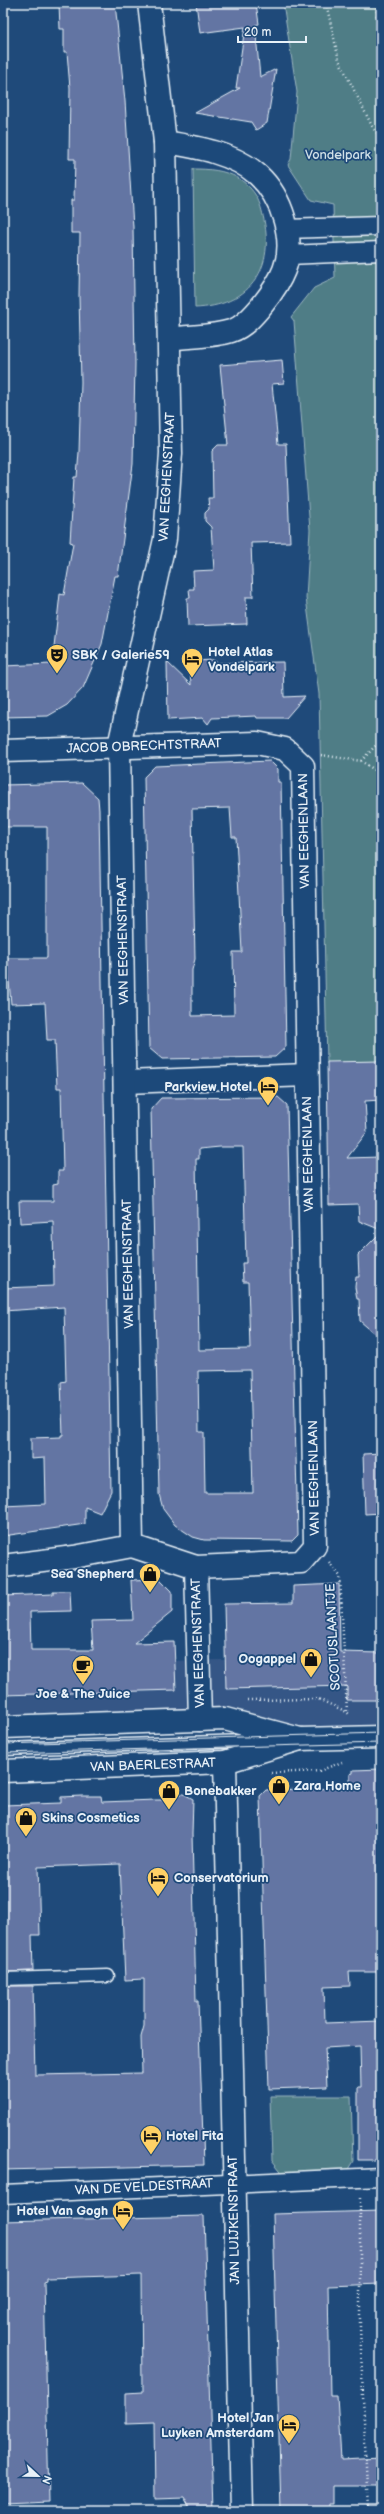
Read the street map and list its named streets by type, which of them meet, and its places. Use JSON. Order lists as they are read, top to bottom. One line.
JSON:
{"streets":{"street":["VAN EEGHENSTRAAT","JACOB OBRECHTSTRAAT","VAN EEGHENLAAN","VAN BAERLESTRAAT","VAN DE VELDESTRAAT","JAN LUIJKENSTRAAT"],"path":["SCOTUSLAANTJE"]},"crossings":[["VAN EEGHENSTRAAT","JACOB OBRECHTSTRAAT"],["VAN EEGHENSTRAAT","VAN EEGHENLAAN"],["VAN EEGHENSTRAAT","VAN BAERLESTRAAT"],["JACOB OBRECHTSTRAAT","VAN EEGHENLAAN"],["VAN EEGHENLAAN","SCOTUSLAANTJE"],["VAN BAERLESTRAAT","JAN LUIJKENSTRAAT"],["VAN DE VELDESTRAAT","JAN LUIJKENSTRAAT"]],"parks":["Vondelpark"],"places":{"theatre":["SBK / Galerie59"],"hotel":["Hotel Atlas Vondelpark","Parkview Hotel","Conservatorium","Hotel Fita","Hotel Van Gogh","Hotel Jan Luyken Amsterdam"],"shop":["Sea Shepherd","Oogappel","Zara Home","Bonebakker","Skins Cosmetics"],"cafe":["Joe & The Juice"]},"scale_bar":"20 m","north":"right"}
